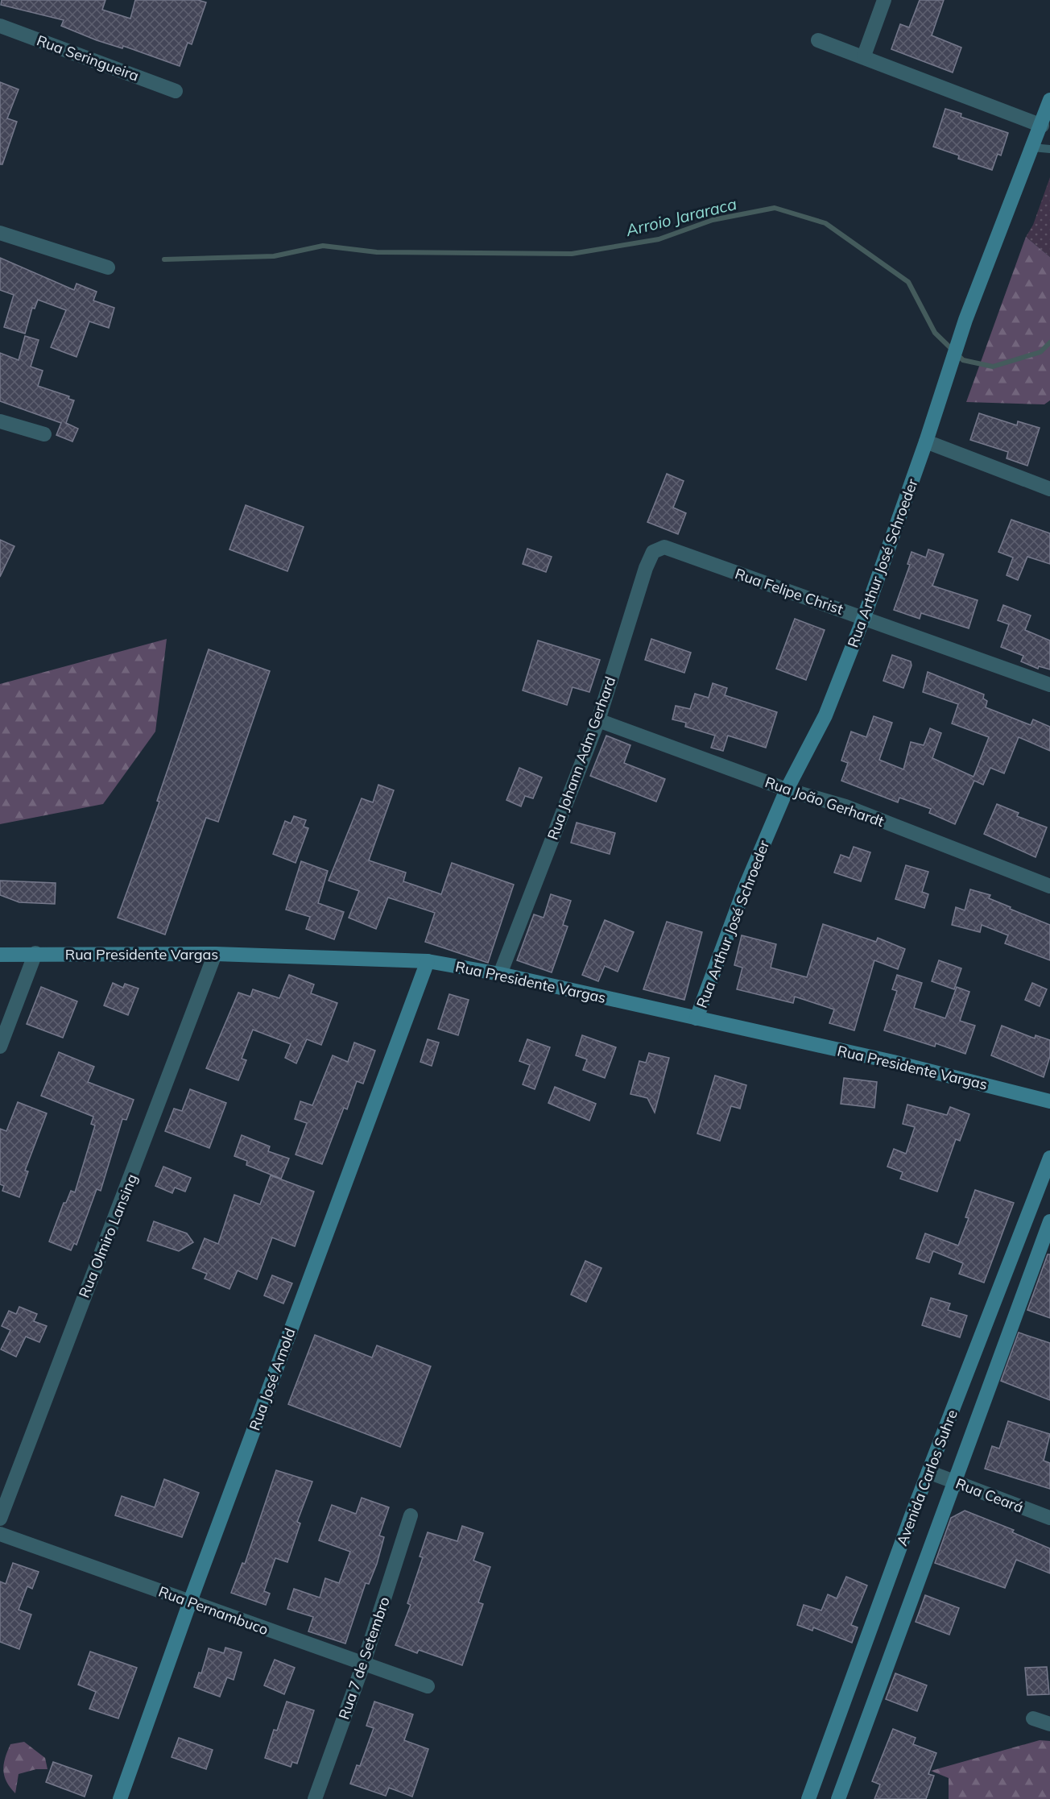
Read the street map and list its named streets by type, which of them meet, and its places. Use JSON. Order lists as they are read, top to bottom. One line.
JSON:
{"streets":{"street":["Rua Seringueira","Rua Arthur José Schroeder","Rua Felipe Christ","Rua Johann Adm Gerhard","Rua João Gerhardt","Rua Presidente Vargas","Rua Olmiro Lansing","Rua José Arnold","Avenida Carlos Suhre","Rua Ceará","Rua Pernambuco","Rua 7 de Setembro"]},"crossings":[["Rua Arthur José Schroeder","Rua Felipe Christ"],["Rua Arthur José Schroeder","Rua João Gerhardt"],["Rua Arthur José Schroeder","Rua Presidente Vargas"],["Rua Felipe Christ","Rua Johann Adm Gerhard"],["Rua Johann Adm Gerhard","Rua João Gerhardt"],["Rua Johann Adm Gerhard","Rua Presidente Vargas"],["Rua Presidente Vargas","Rua Olmiro Lansing"],["Rua Presidente Vargas","Rua José Arnold"],["Rua José Arnold","Rua Pernambuco"],["Avenida Carlos Suhre","Rua Ceará"],["Rua Pernambuco","Rua 7 de Setembro"]],"water":["Arroio Jararaca"]}
